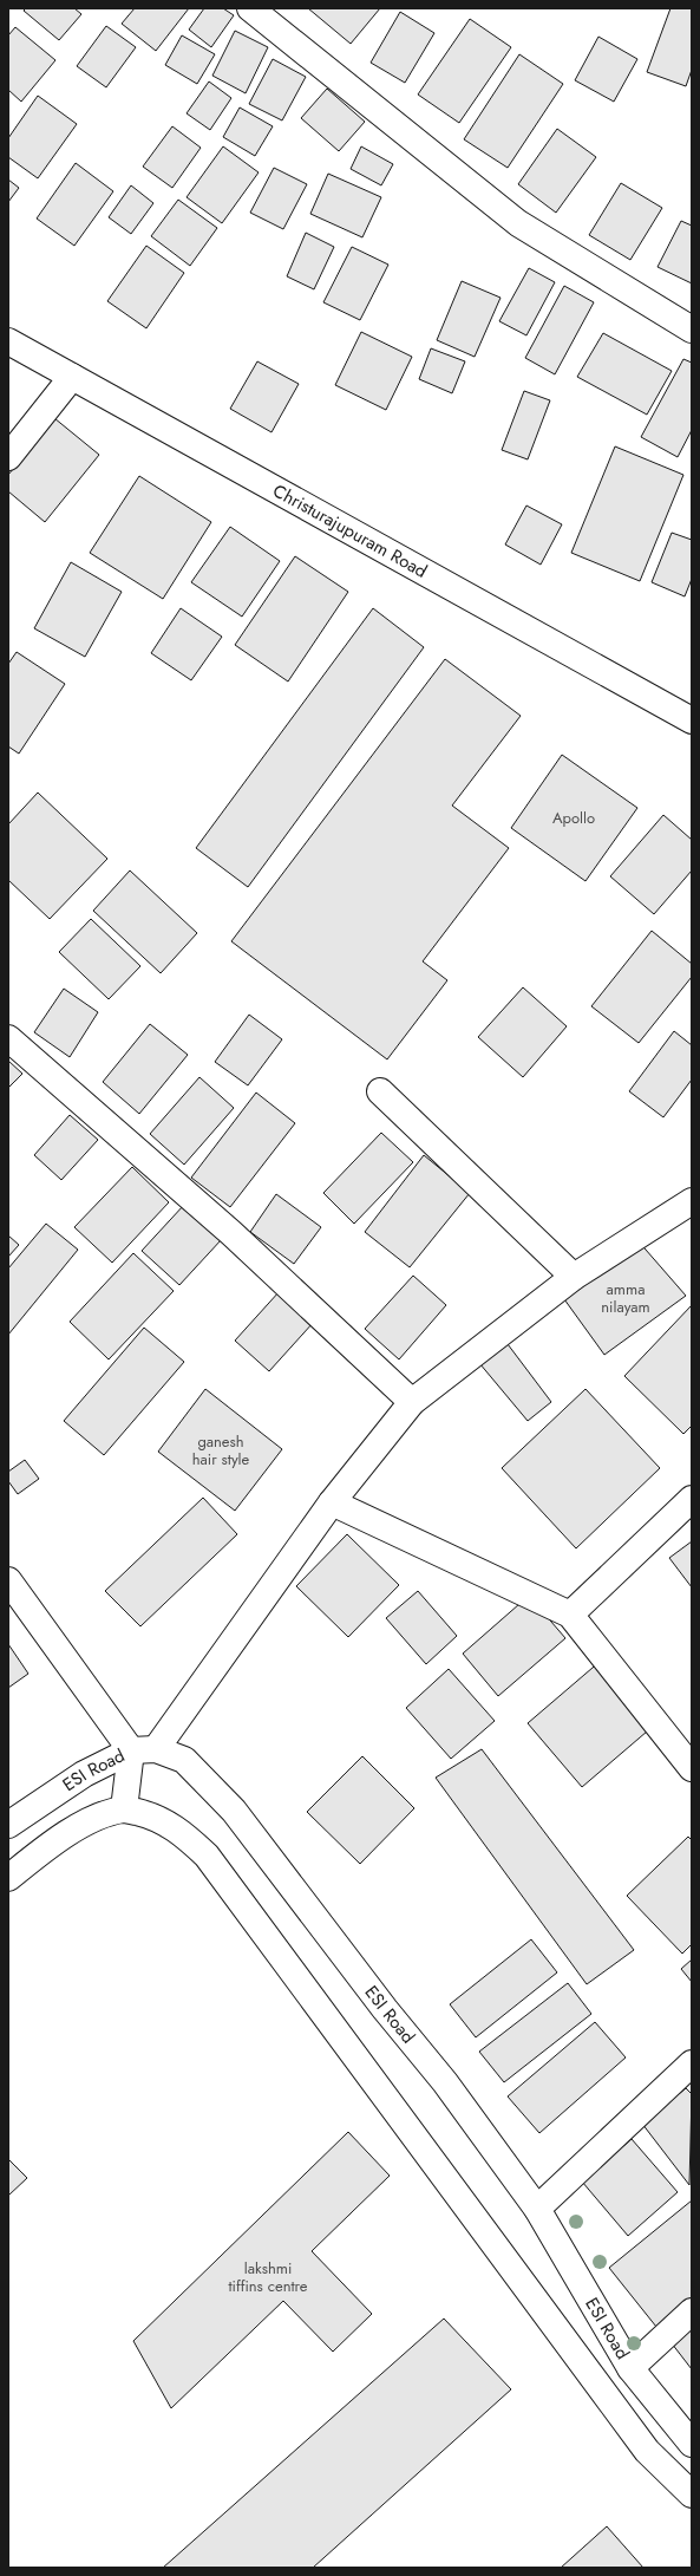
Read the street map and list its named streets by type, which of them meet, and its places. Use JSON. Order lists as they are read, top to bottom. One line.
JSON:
{"streets":{"street":["Christurajupuram Road","ESI Road"]},"house_numbers":["Apollo","amma nilayam","ganesh hair style","lakshmi tiffins centre"]}
